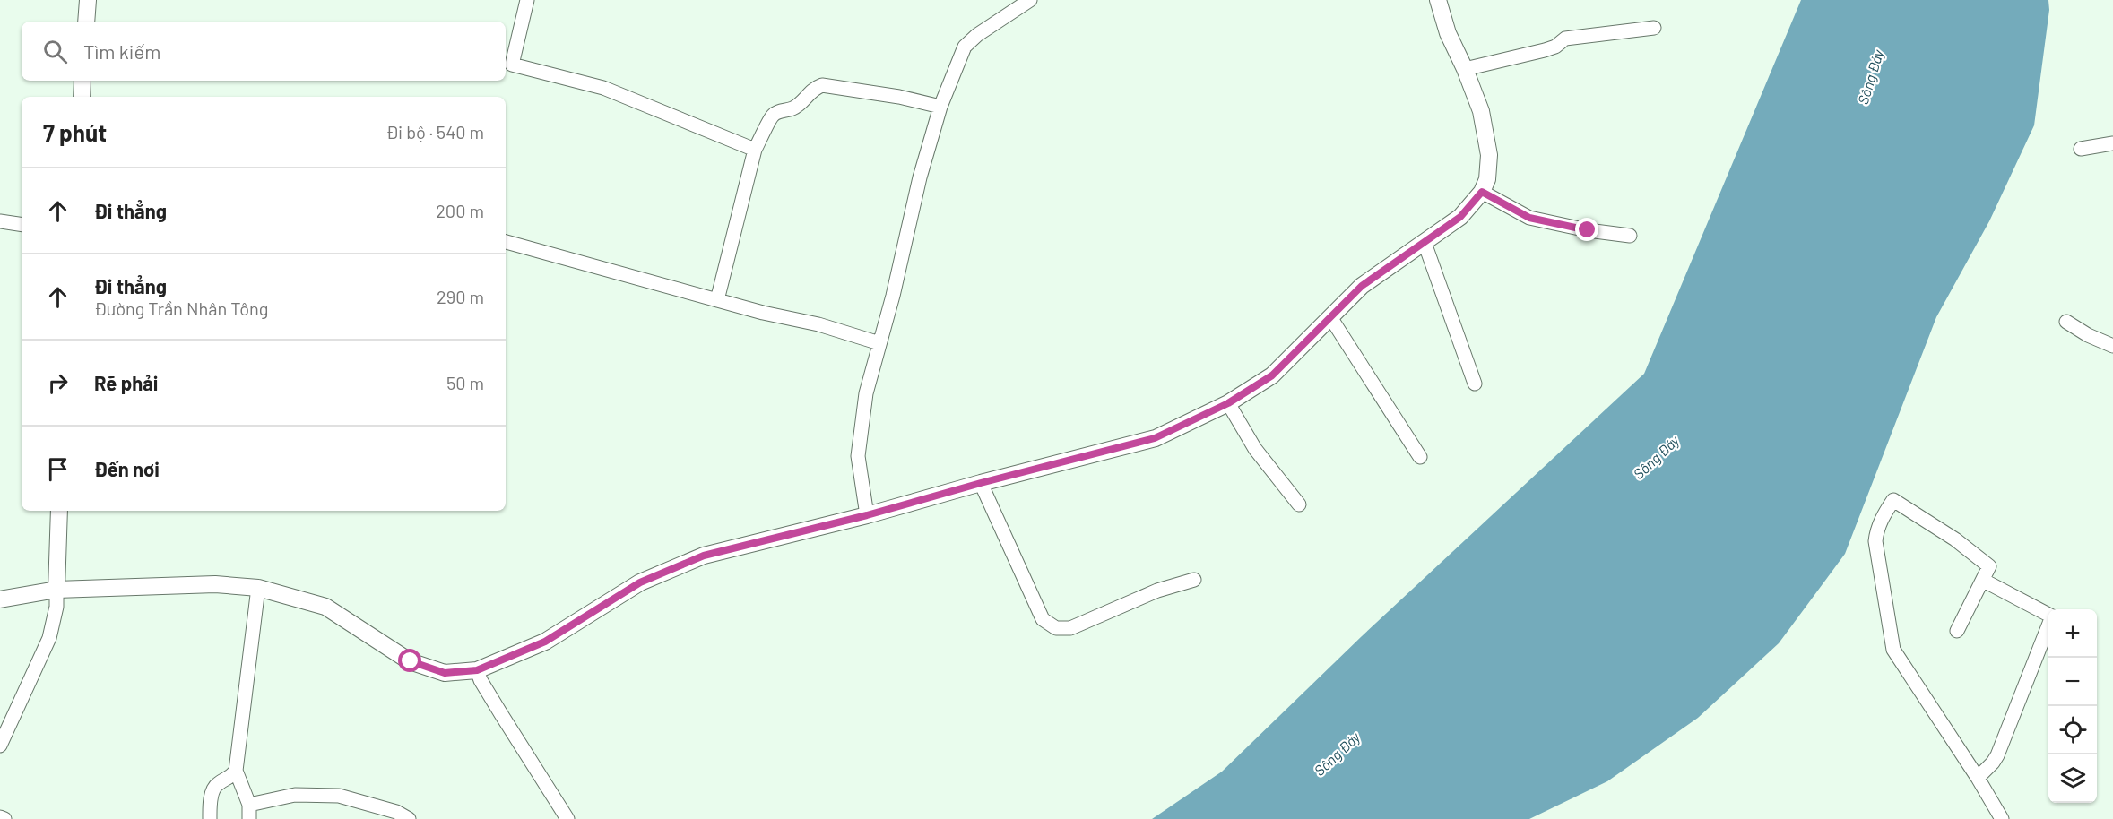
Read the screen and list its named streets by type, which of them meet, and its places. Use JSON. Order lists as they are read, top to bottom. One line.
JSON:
{"water":["Sông Đáy"],"page":{"search":"Tìm kiếm","heading":["7 phút","Đi bộ · 540 m"],"list":[["Đi thẳng","200 m"],["Đi thẳng","Đường Trần Nhân Tông","290 m"],["Rẽ phải","50 m"],"Đến nơi"],"map_buttons":["+","−"]}}
